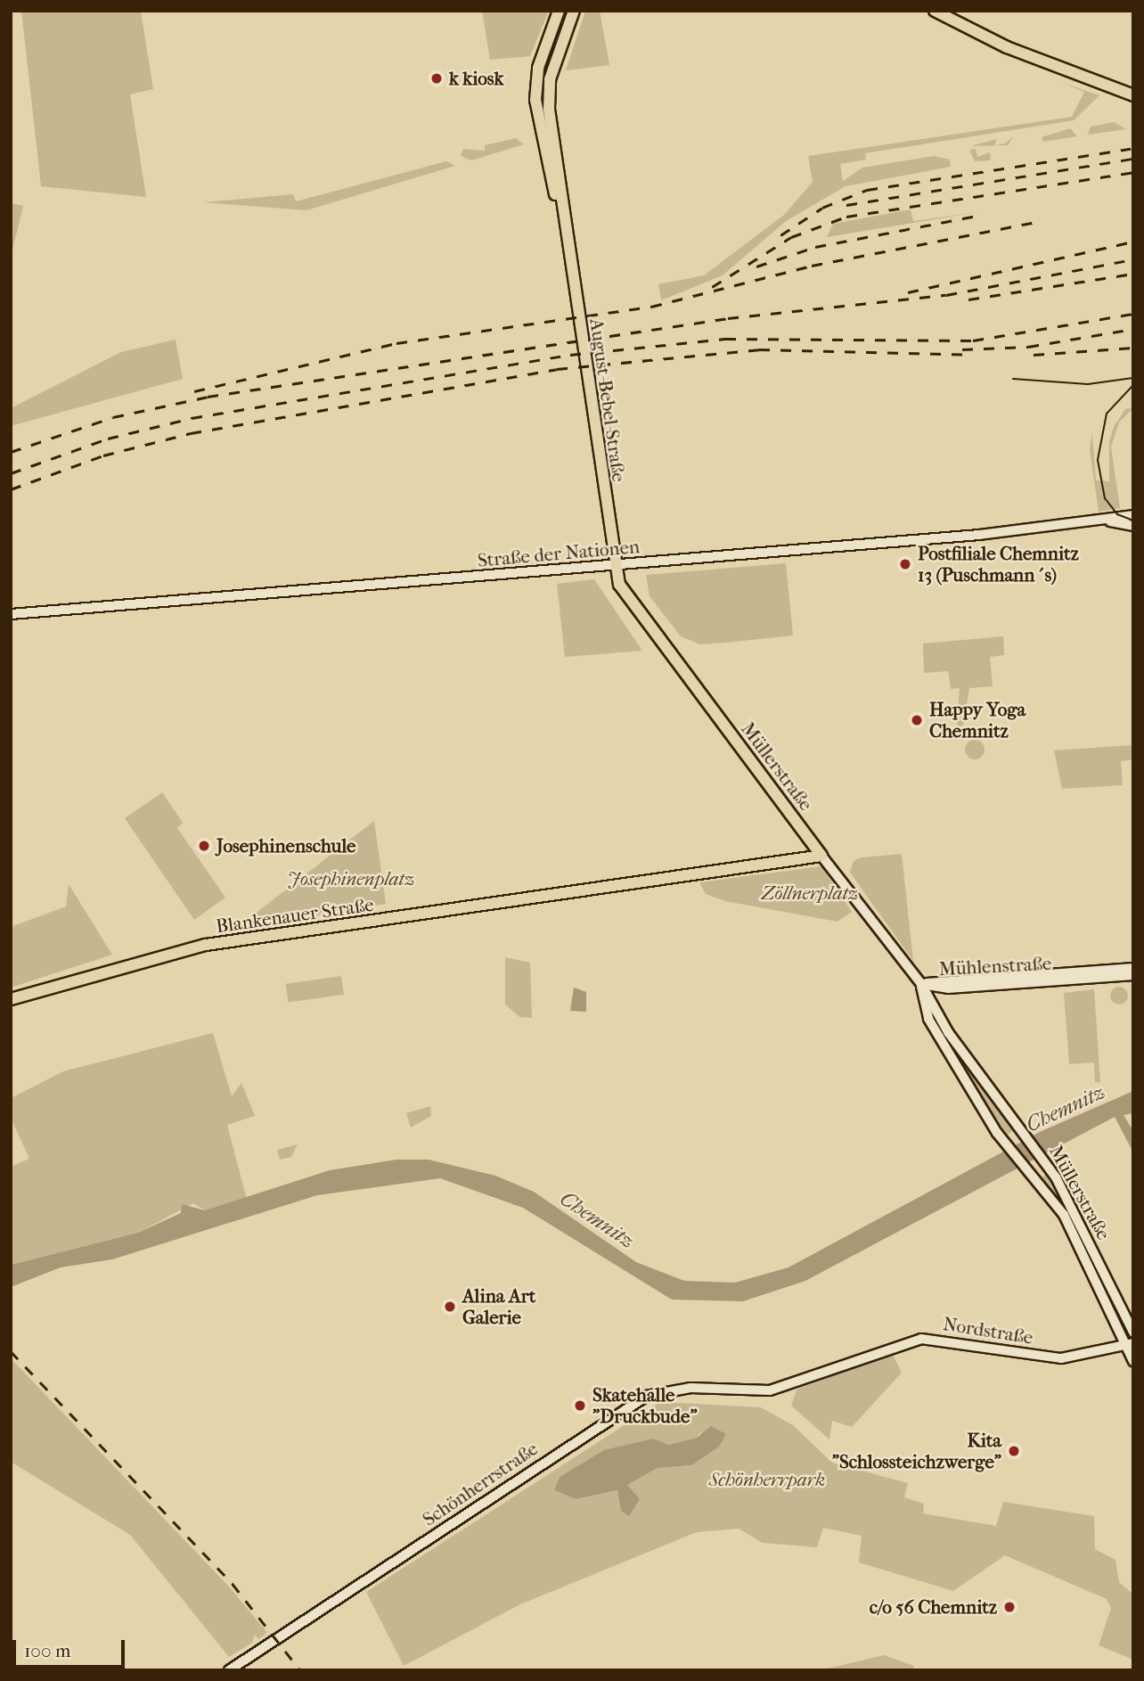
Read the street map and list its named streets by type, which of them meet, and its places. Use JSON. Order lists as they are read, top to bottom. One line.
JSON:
{"streets":{"main road":["August-Bebel-Straße","Straße der Nationen","Müllerstraße","Blankenauer Straße","Mühlenstraße","Nordstraße","Schönherrstraße"]},"crossings":[["August-Bebel-Straße","Straße der Nationen"],["August-Bebel-Straße","Müllerstraße"],["Straße der Nationen","Müllerstraße"],["Müllerstraße","Blankenauer Straße"],["Müllerstraße","Mühlenstraße"],["Müllerstraße","Nordstraße"],["Nordstraße","Schönherrstraße"]],"water":["Chemnitz"],"parks":["Josephinenplatz","Zöllnerplatz","Schönherrpark"],"places":["k kiosk","Postfiliale Chemnitz 13 (Puschmann´s)","Happy Yoga Chemnitz","Josephinenschule","Alina Art Galerie","Skatehalle \"Druckbude\"","Kita \"Schlossteichzwerge\"","c/o 56 Chemnitz"],"scale_bar":"100 m"}
